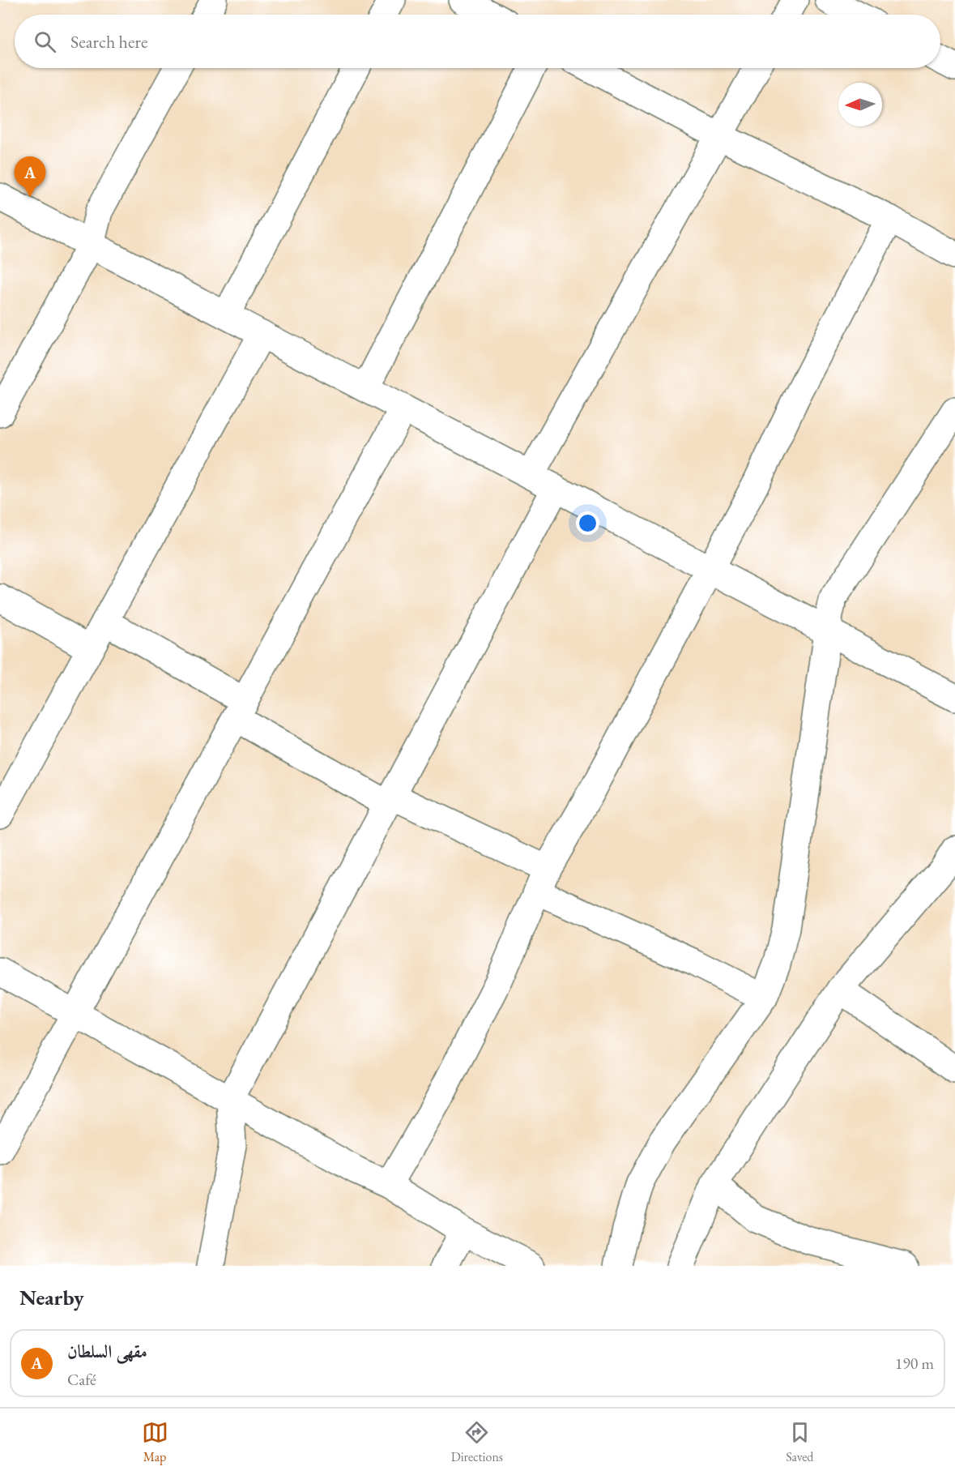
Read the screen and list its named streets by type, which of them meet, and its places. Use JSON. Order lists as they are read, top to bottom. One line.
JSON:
{"north":"left","page":{"search":"Search here","pins":"A","heading":"Nearby","list":[{"mark":"A","name":"مقهى السلطان","note":"Café","value":"190 m"}],"nav":["Map","Directions","Saved"]}}
